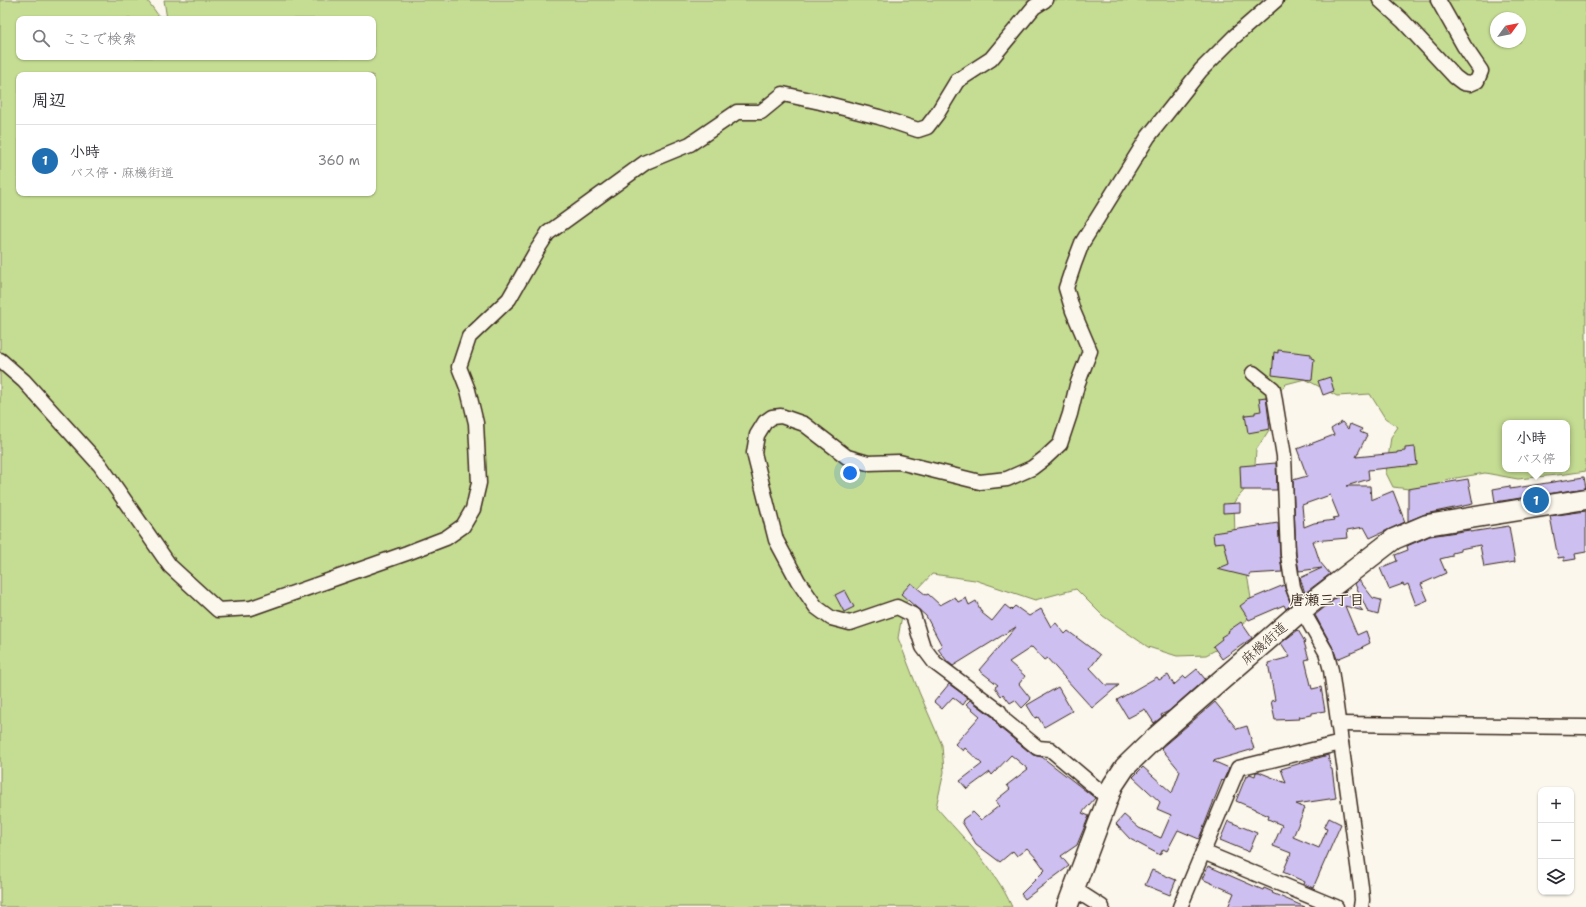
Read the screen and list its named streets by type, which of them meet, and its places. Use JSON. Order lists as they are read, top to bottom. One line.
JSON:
{"streets":{"street":["麻機街道"]},"districts":["唐瀬三丁目"],"north":"top right","page":{"search":"ここで検索","heading":"周辺","list":[{"mark":"1","name":"小時","note":"バス停 · 麻機街道","value":"360 m"}],"popup":["小時","バス停"],"pins":"1","map_buttons":["+","−"]}}
